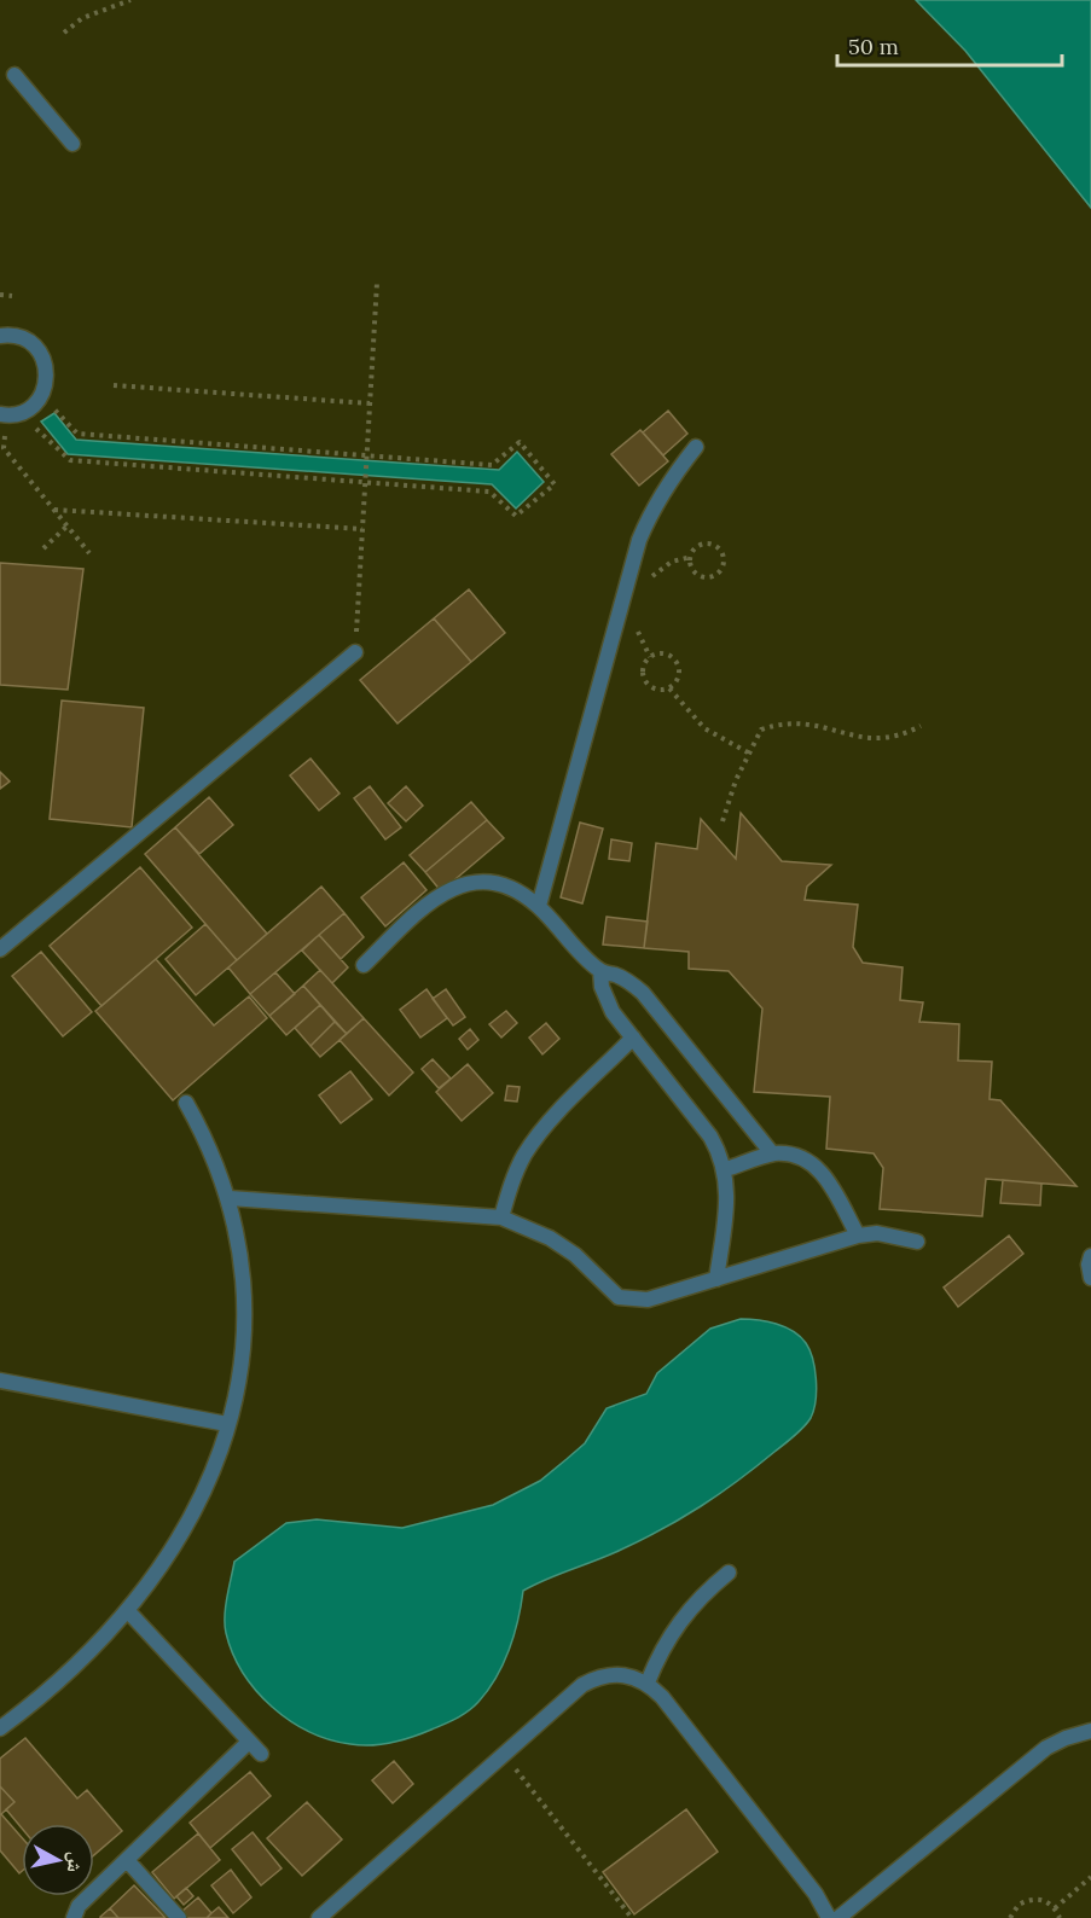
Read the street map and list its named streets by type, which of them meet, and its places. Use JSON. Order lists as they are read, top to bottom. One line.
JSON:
{"scale_bar":"50 m","north":"right"}
